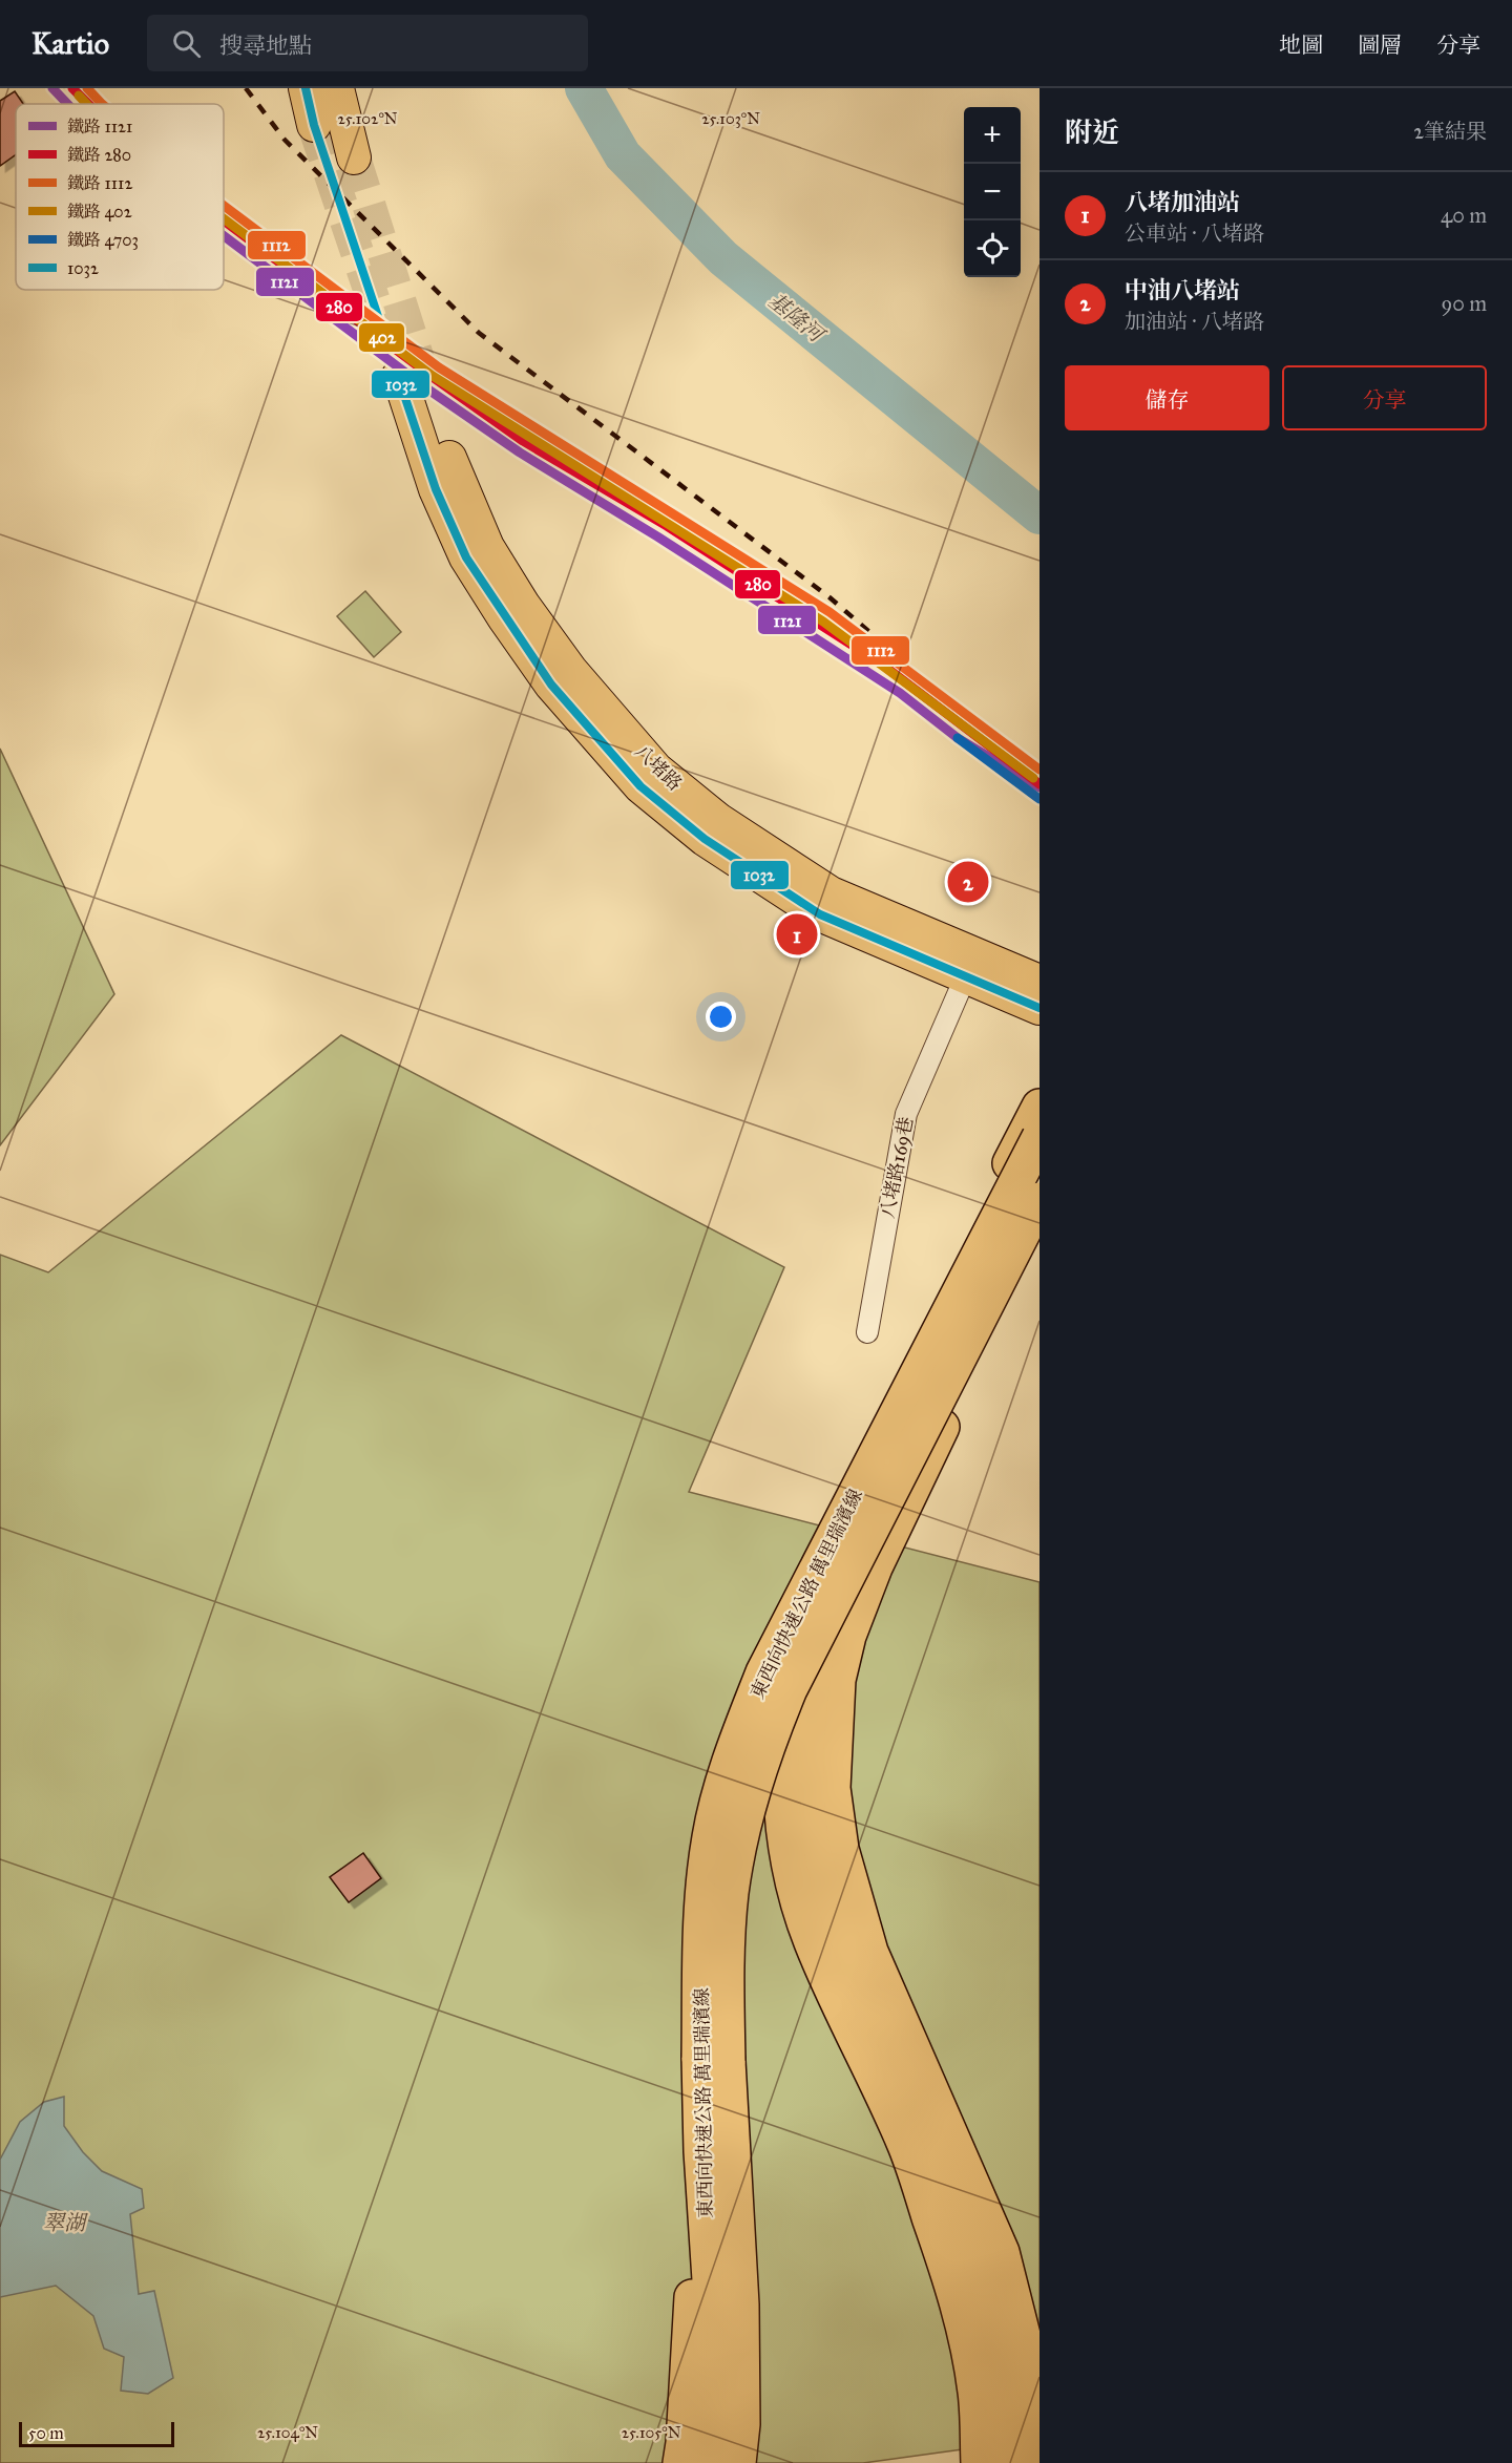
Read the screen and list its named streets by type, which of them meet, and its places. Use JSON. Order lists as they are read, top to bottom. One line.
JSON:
{"streets":{"highway":["東西向快速公路 萬里瑞濱線"],"main road":["八堵路"],"street":["八堵路169巷"]},"crossings":[["八堵路","八堵路169巷"]],"water":["基隆河","翠湖"],"lines":["rail line 1121","rail line 280","rail line 1112","transit line 1032","rail line 402","rail line 4703"],"legend":["鐵路 1121","鐵路 280","鐵路 1112","鐵路 402","鐵路 4703","1032"],"scale_bar":"50 m","page":{"header":"Kartio","search":"搜尋地點","nav":["地圖","圖層","分享"],"heading":["附近","2筆結果"],"map_buttons":["+","−"],"list":[{"mark":"1","name":"八堵加油站","note":"公車站 · 八堵路","value":"40 m"},{"mark":"2","name":"中油八堵站","note":"加油站 · 八堵路","value":"90 m"}],"buttons":["儲存","分享"],"pins":["2","1"],"scale":"50 m"},"coordinates":["25.102°N","25.103°N","25.104°N","25.105°N"]}
